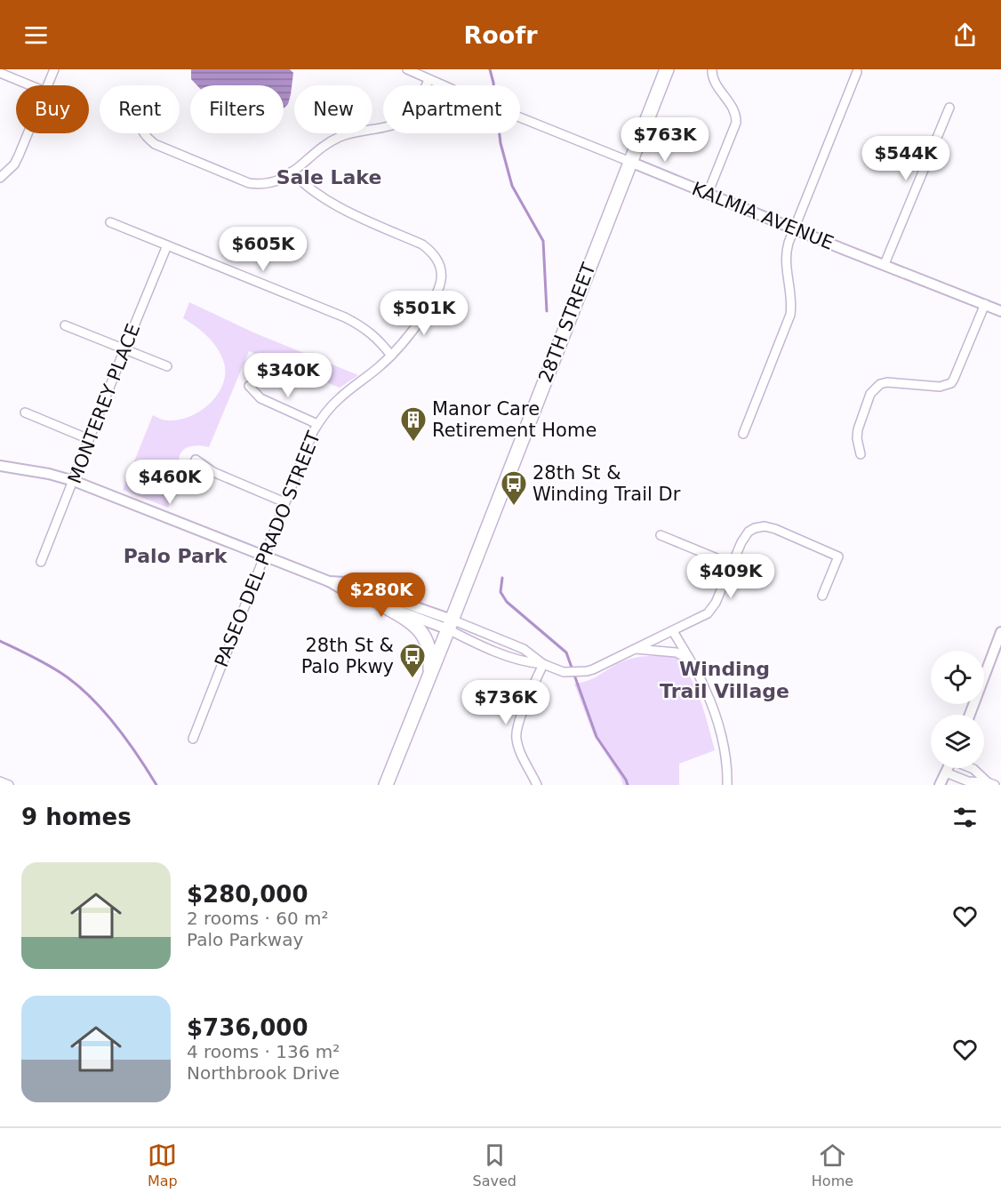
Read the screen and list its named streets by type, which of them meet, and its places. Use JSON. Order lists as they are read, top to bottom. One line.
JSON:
{"streets":{"highway":["28TH STREET"],"street":["KALMIA AVENUE","MONTEREY PLACE","PASEO DEL PRADO STREET"]},"crossings":[["KALMIA AVENUE","28TH STREET"]],"districts":["Sale Lake","Palo Park","Winding Trail Village"],"places":{"building":["Manor Care Retirement Home"],"bus stop":["28th St & Winding Trail Dr","28th St & Palo Pkwy"]},"page":{"header":"Roofr","chip":["Buy","Rent","Filters","New","Apartment"],"price":["$763K","$544K","$605K","$501K","$340K","$460K","$409K","$280K","$736K"],"heading":"9 homes","list":[{"name":"$280,000","note":"2 rooms · 60 m² · Palo Parkway"},{"name":"$736,000","note":"4 rooms · 136 m² · Northbrook Drive"}],"tabs":["Map","Saved","Home"]}}
